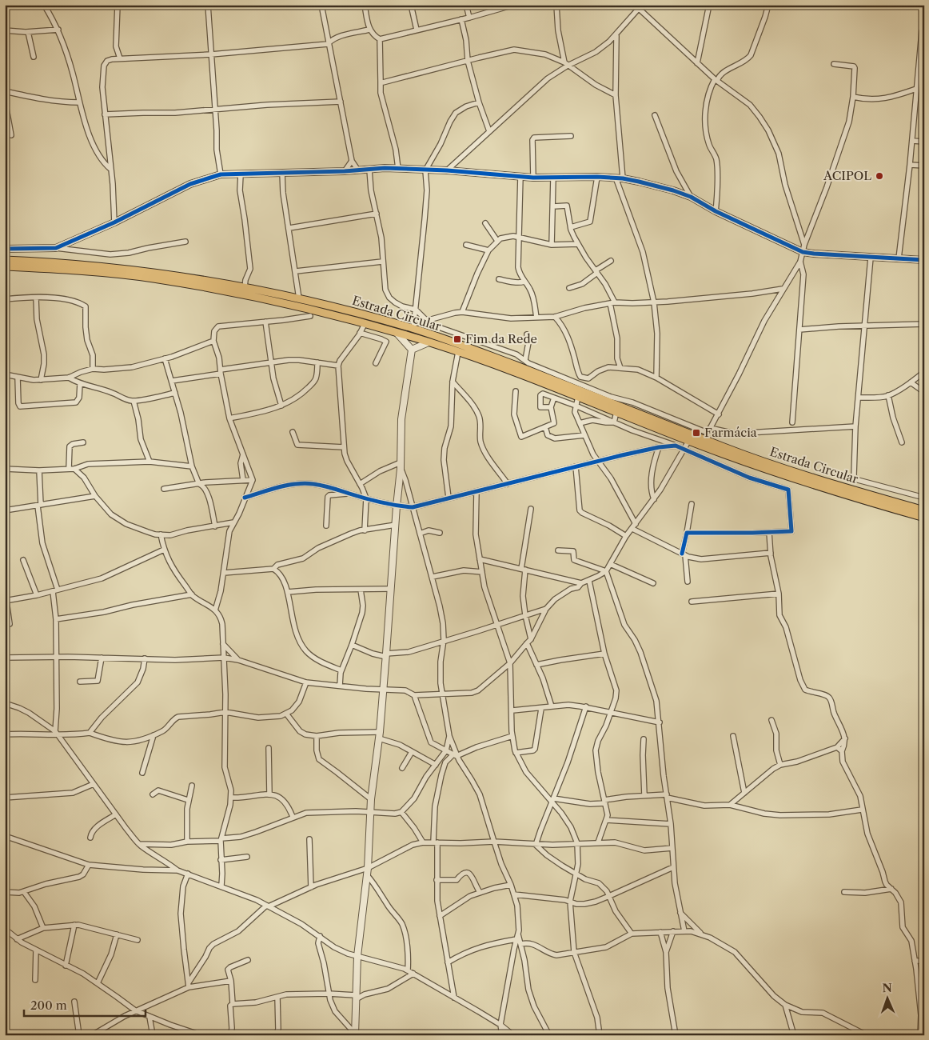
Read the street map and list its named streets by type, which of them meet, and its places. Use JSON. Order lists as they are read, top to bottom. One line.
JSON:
{"streets":{"main road":["Estrada Circular"]},"places":{"other":["ACIPOL"],"transit":["Fim da Rede","Farmácia"]},"scale_bar":"200 m","north":"top"}
